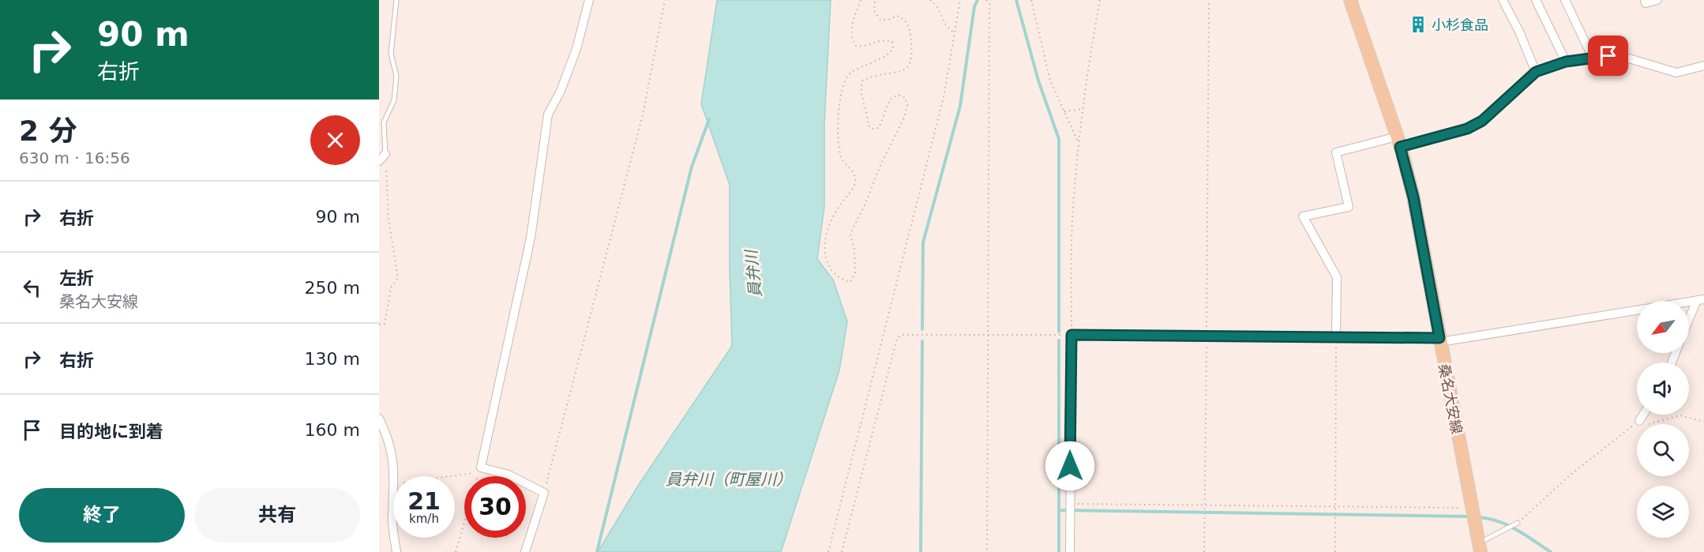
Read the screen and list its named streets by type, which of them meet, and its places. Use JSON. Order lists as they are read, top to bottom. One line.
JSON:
{"streets":{"main road":["桑名大安線"]},"water":["員弁川","員弁川（町屋川）"],"places":{"building":["小杉食品"]},"north":"bottom left","page":{"turn":["90 m","右折"],"heading":["2 分","630 m · 16:56"],"list":[{"name":"右折","value":"90 m"},{"name":"左折","note":"桑名大安線","value":"250 m"},{"name":"右折","value":"130 m"},{"name":"目的地に到着","value":"160 m"}],"speed":"21 km/h","limit":"30","buttons":["終了","共有"]}}
